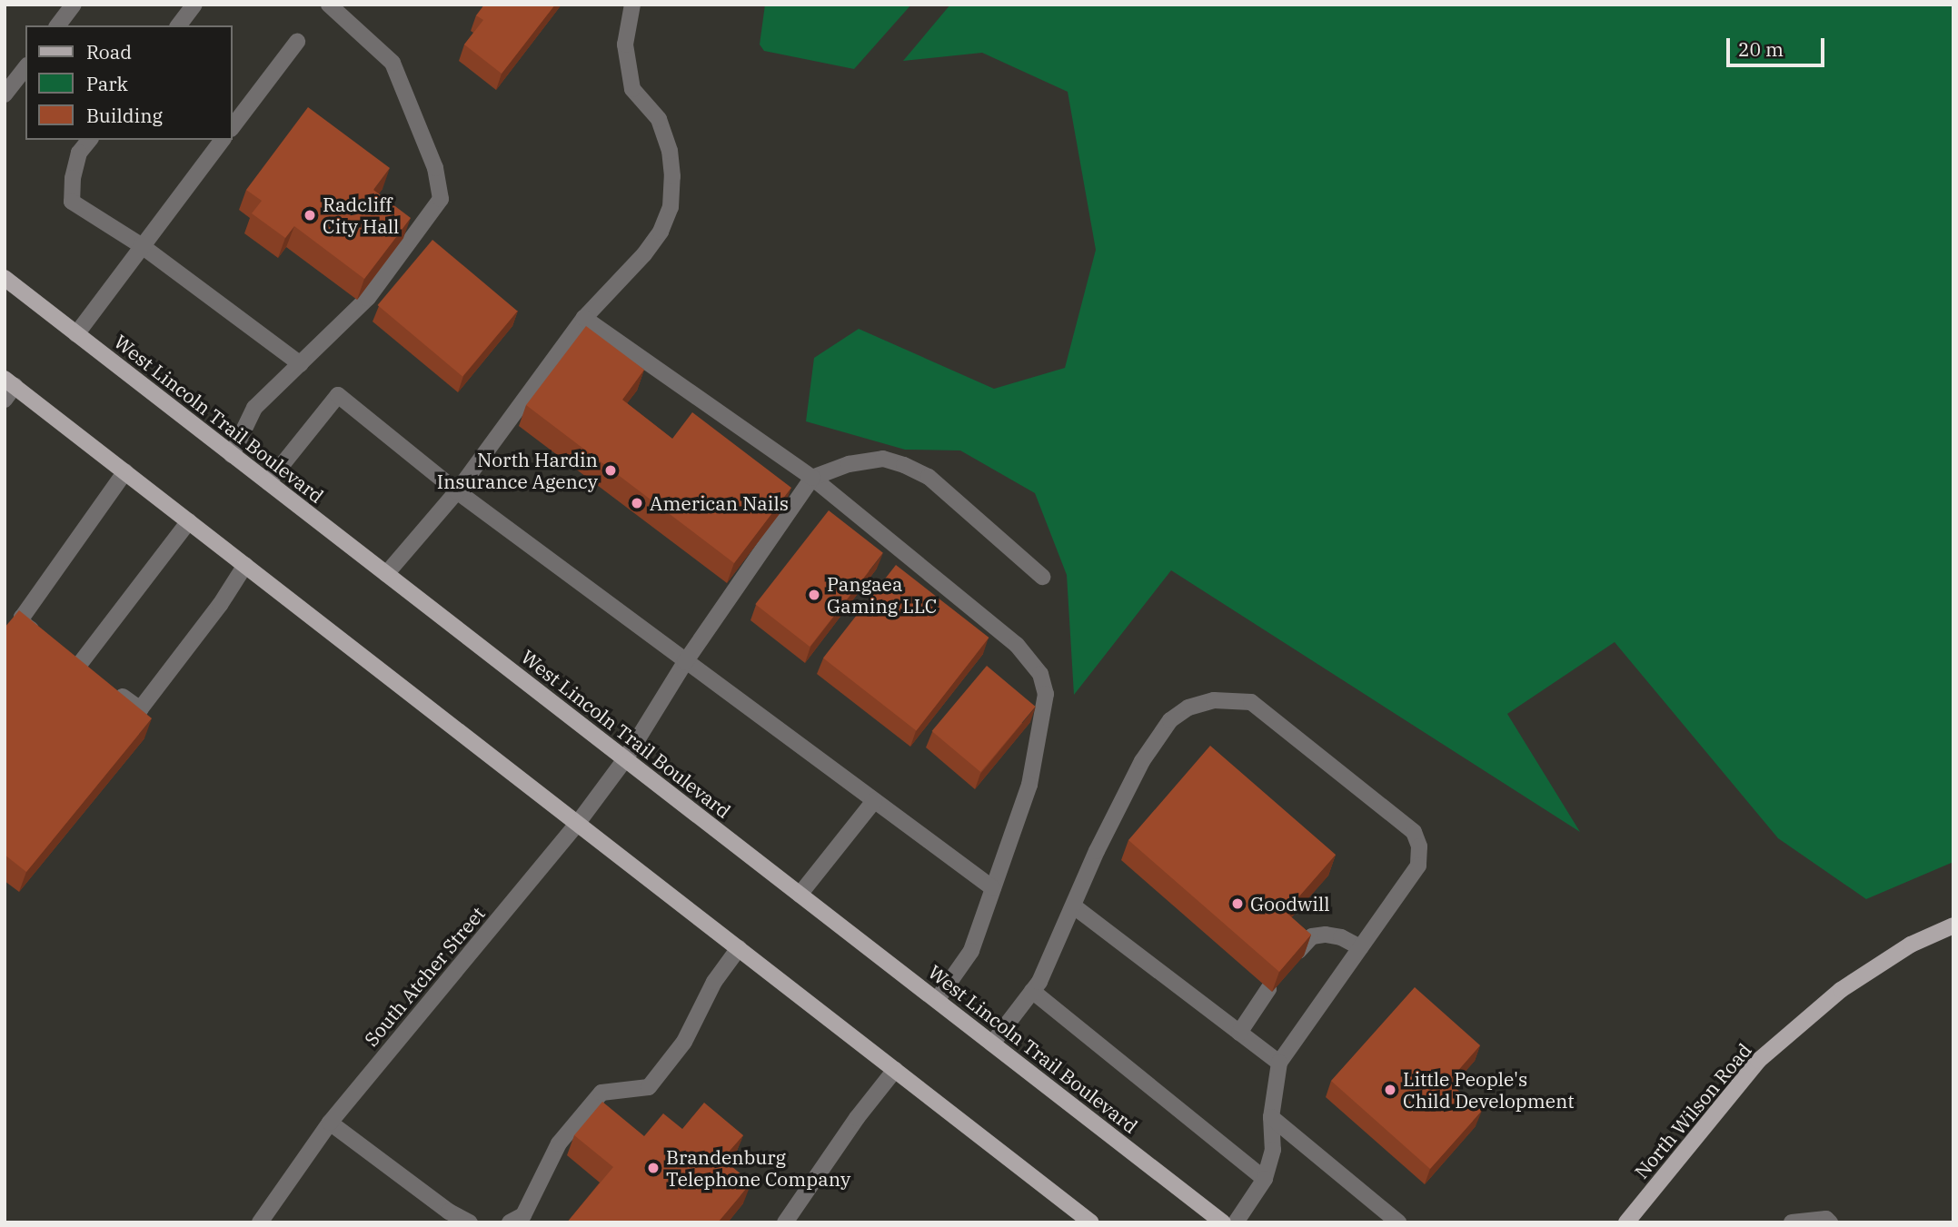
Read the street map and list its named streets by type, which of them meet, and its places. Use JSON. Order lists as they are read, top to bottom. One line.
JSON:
{"streets":{"main road":["West Lincoln Trail Boulevard","North Wilson Road"],"street":["South Atcher Street"]},"crossings":[["West Lincoln Trail Boulevard","South Atcher Street"]],"places":["Radcliff City Hall","North Hardin Insurance Agency","American Nails","Pangaea Gaming LLC","Goodwill","Little People's Child Development","Brandenburg Telephone Company"],"legend":["Road","Park","Building"],"scale_bar":"20 m"}
